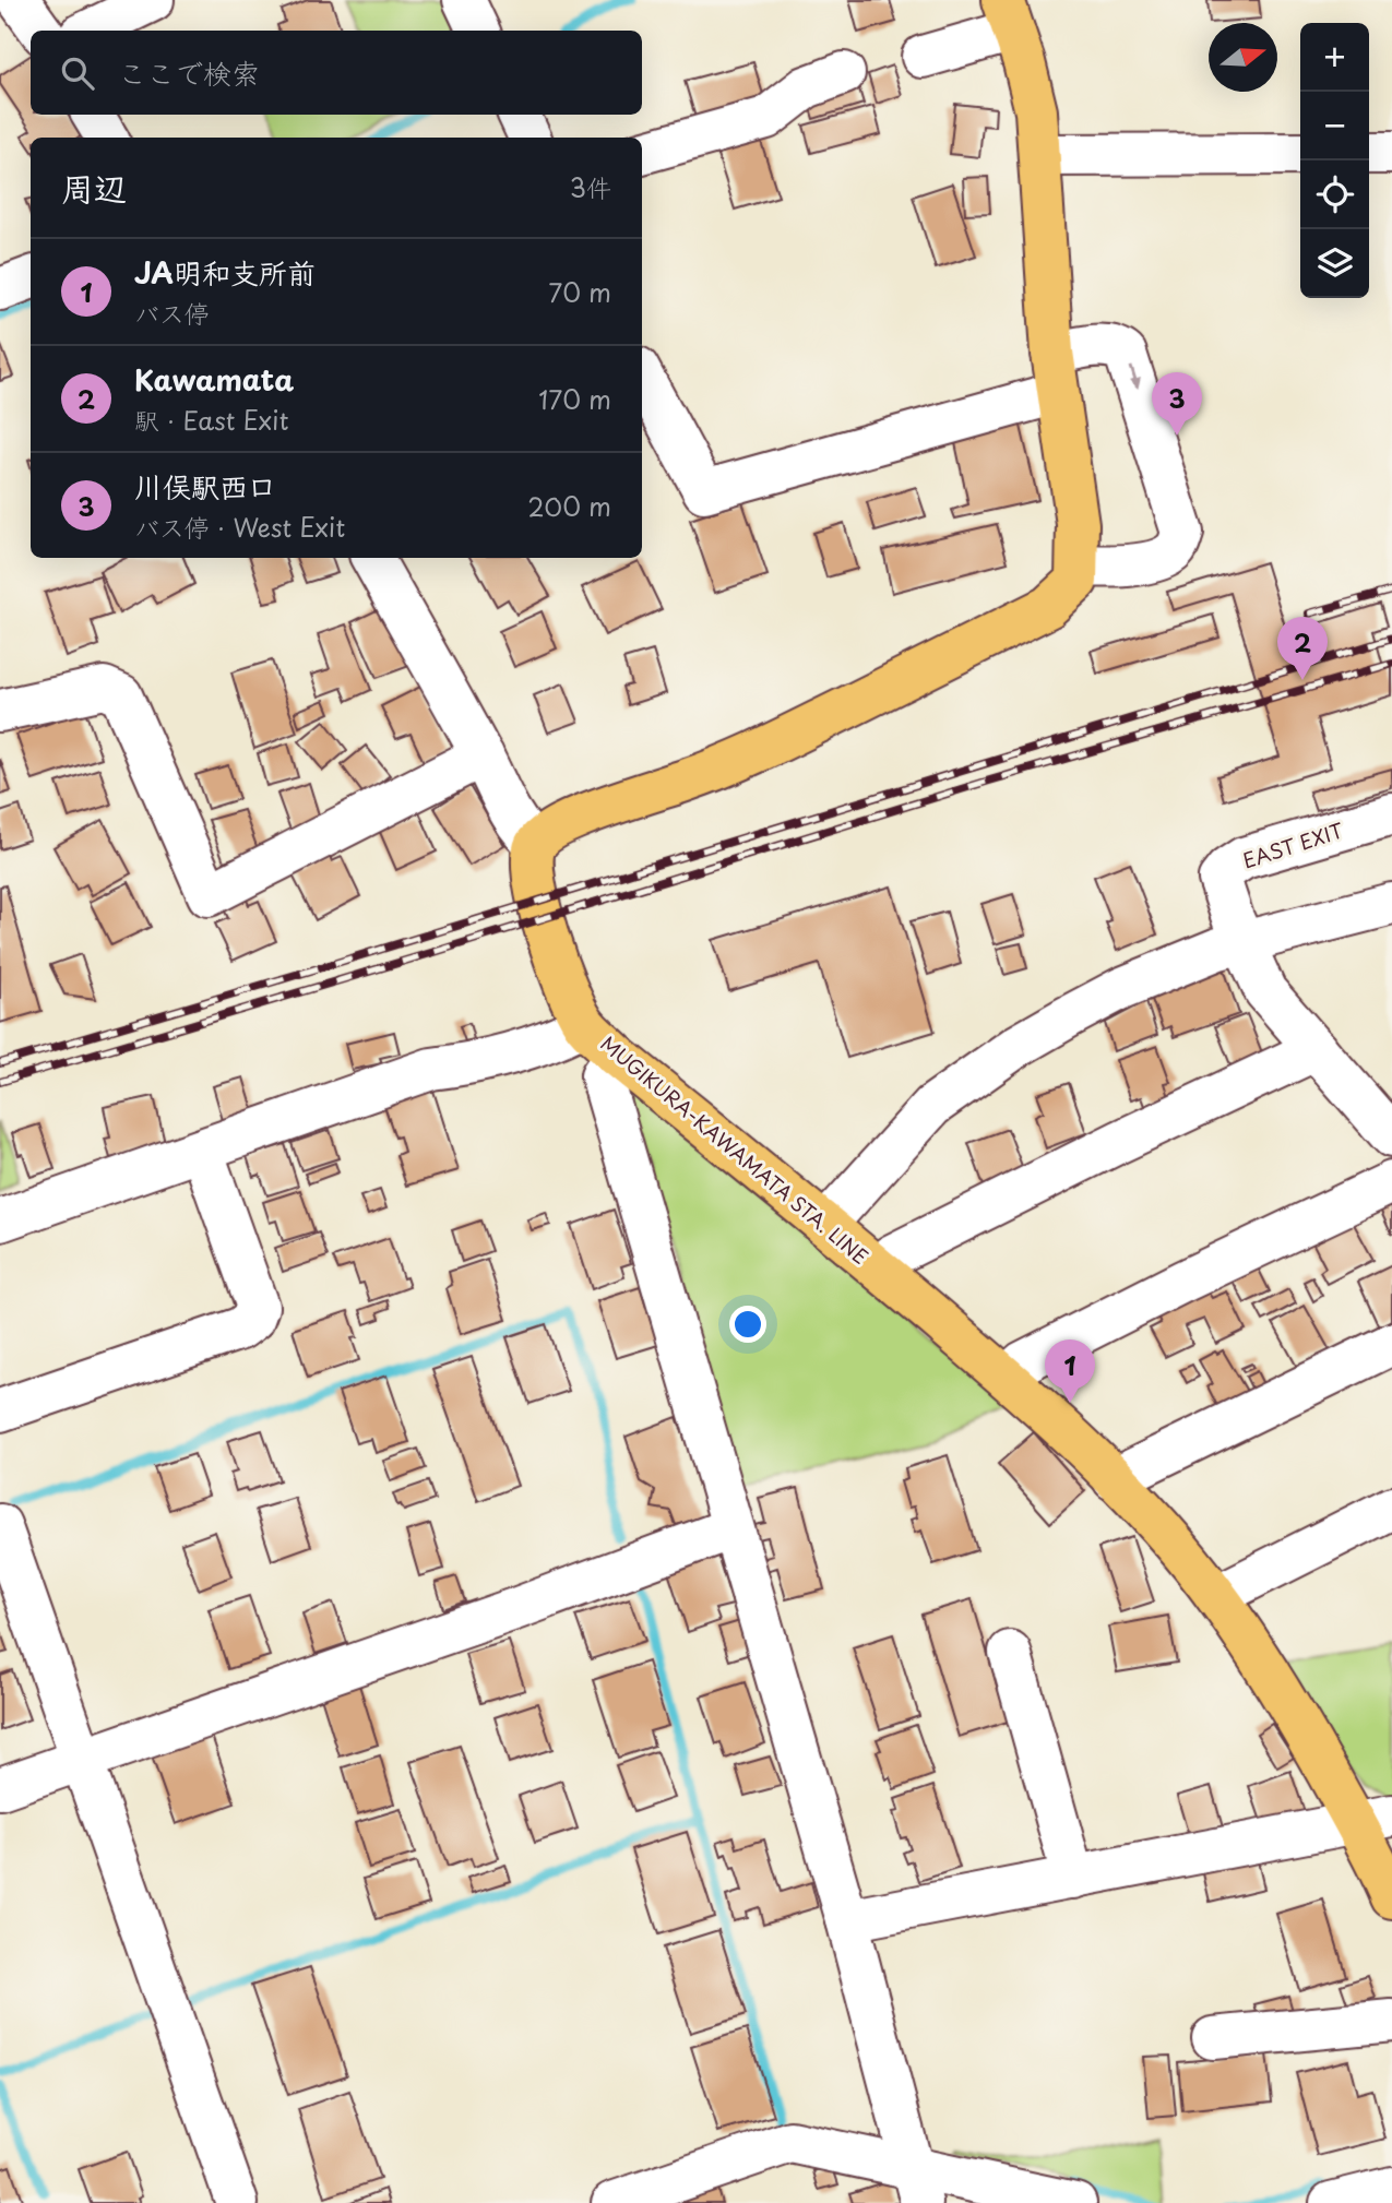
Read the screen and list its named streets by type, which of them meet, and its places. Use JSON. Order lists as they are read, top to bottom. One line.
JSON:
{"streets":{"main road":["MUGIKURA-KAWAMATA STA. LINE"],"street":["EAST EXIT"]},"north":"right","page":{"map_buttons":["+","−"],"search":"ここで検索","heading":["周辺","3件"],"list":[{"mark":"1","name":"JA明和支所前","note":"バス停","value":"70 m"},{"mark":"2","name":"Kawamata","note":"駅 · East Exit","value":"170 m"},{"mark":"3","name":"川俣駅西口","note":"バス停 · West Exit","value":"200 m"}],"pins":["3","2","1"]}}
